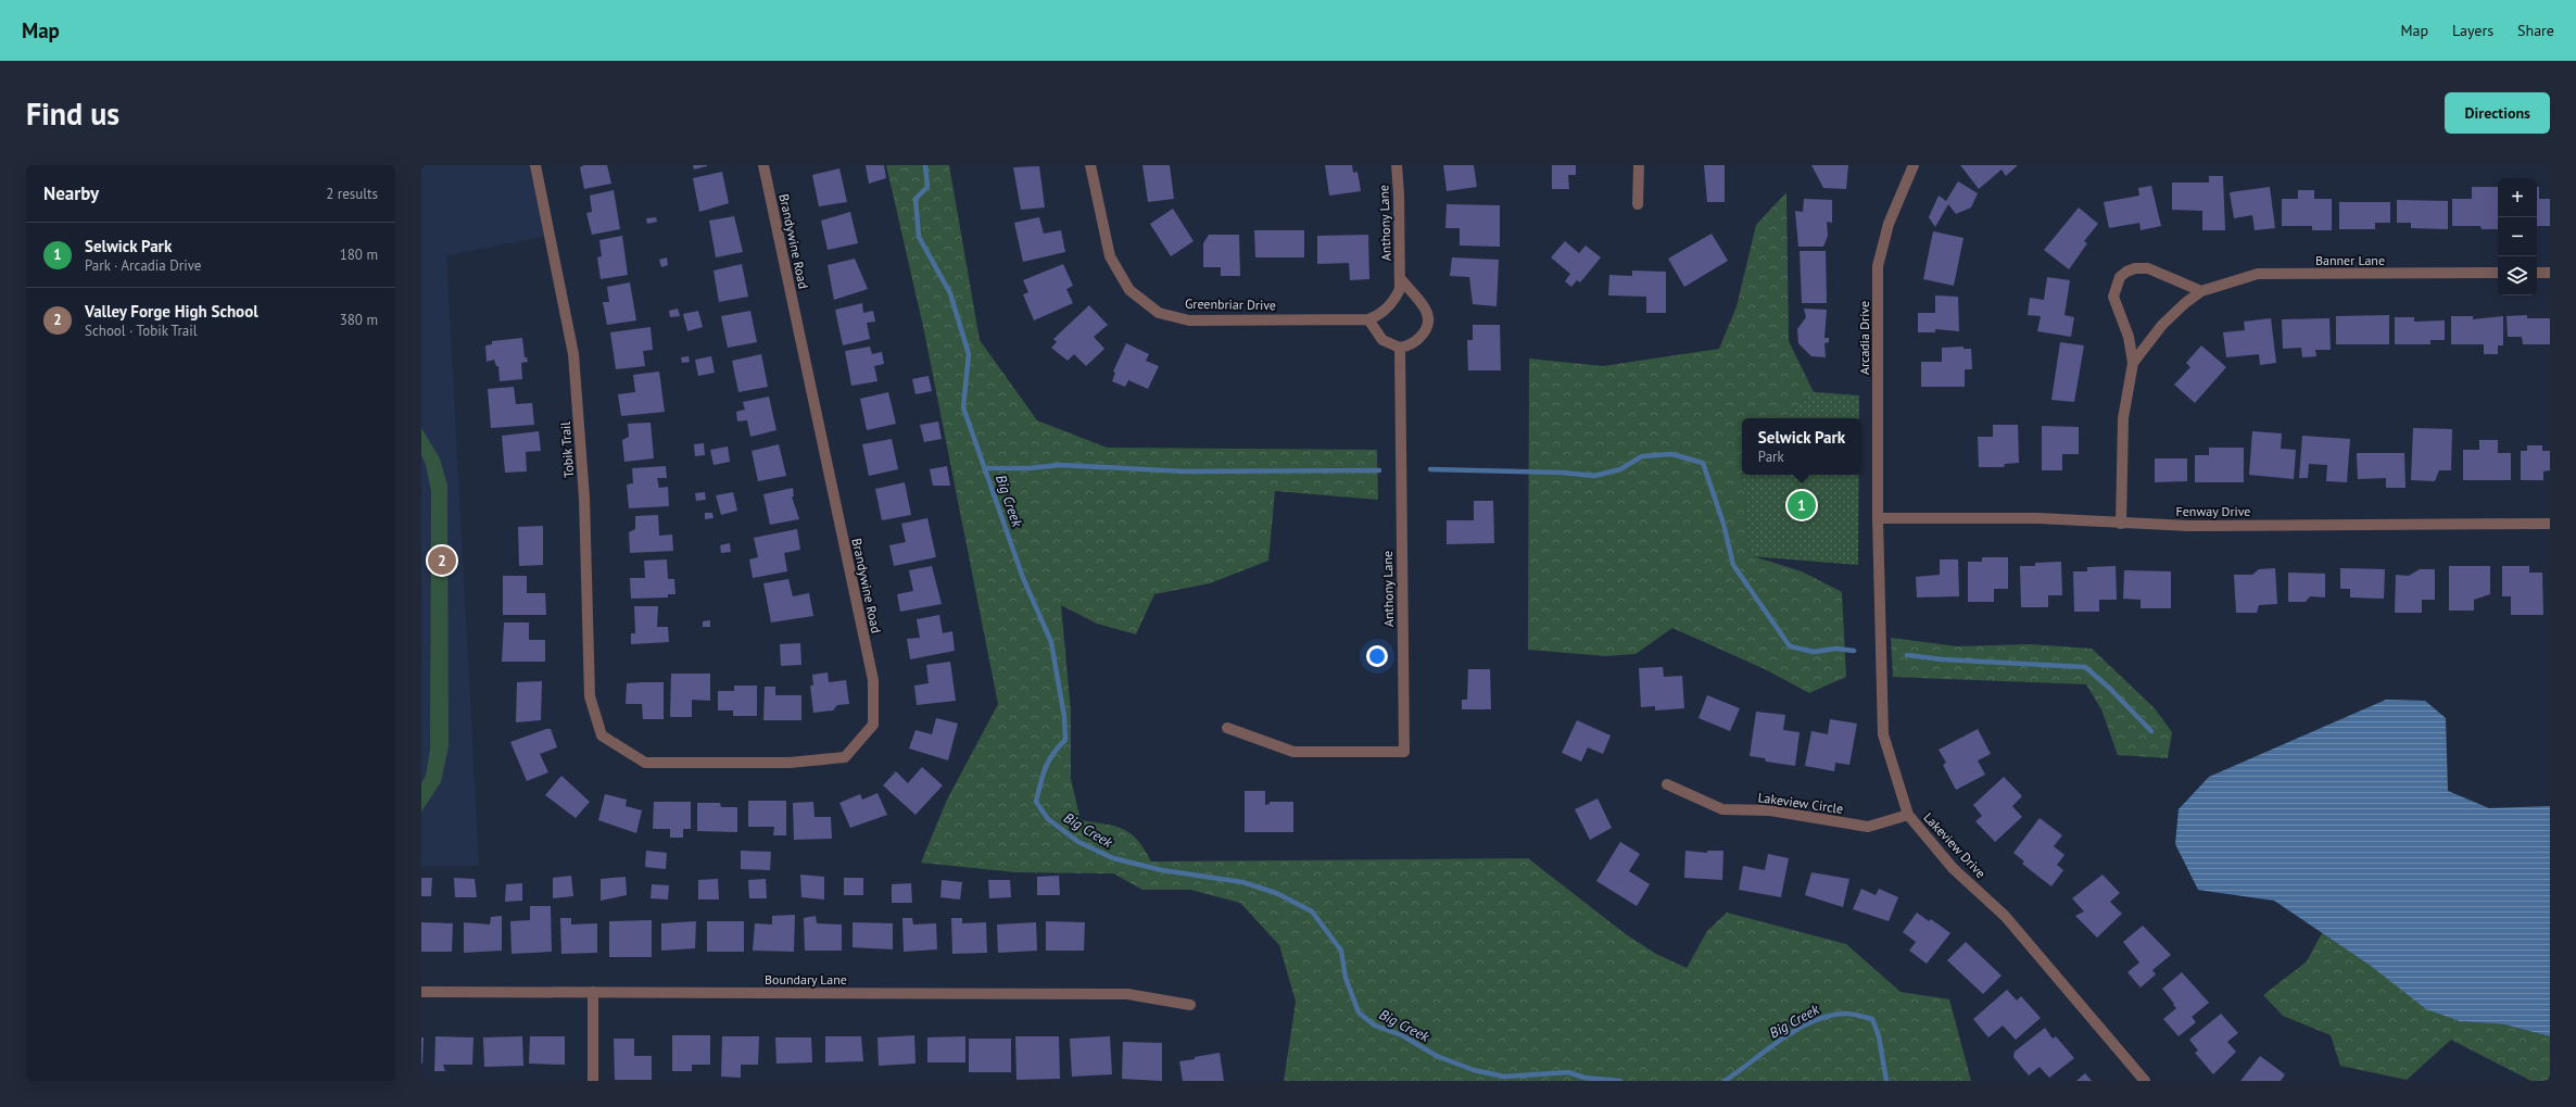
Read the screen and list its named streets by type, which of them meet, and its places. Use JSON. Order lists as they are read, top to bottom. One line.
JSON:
{"streets":{"street":["Anthony Lane","Brandywine Road","Banner Lane","Greenbriar Drive","Arcadia Drive","Tobik Trail","Fenway Drive","Lakeview Circle","Lakeview Drive","Boundary Lane"]},"crossings":[["Anthony Lane","Greenbriar Drive"],["Brandywine Road","Tobik Trail"],["Banner Lane","Fenway Drive"],["Arcadia Drive","Fenway Drive"],["Arcadia Drive","Lakeview Drive"],["Fenway Drive","Lakeview Drive"],["Lakeview Circle","Lakeview Drive"]],"water":["Big Creek"],"page":{"header":"Map","nav":["Map","Layers","Share"],"buttons":"Directions","title":"Find us","heading":["Nearby","2 results"],"map_buttons":["+","−"],"list":[{"mark":"1","name":"Selwick Park","note":"Park · Arcadia Drive","value":"180 m"},{"mark":"2","name":"Valley Forge High School","note":"School · Tobik Trail","value":"380 m"}],"popup":["Selwick Park","Park"],"pins":["1","2"]}}
